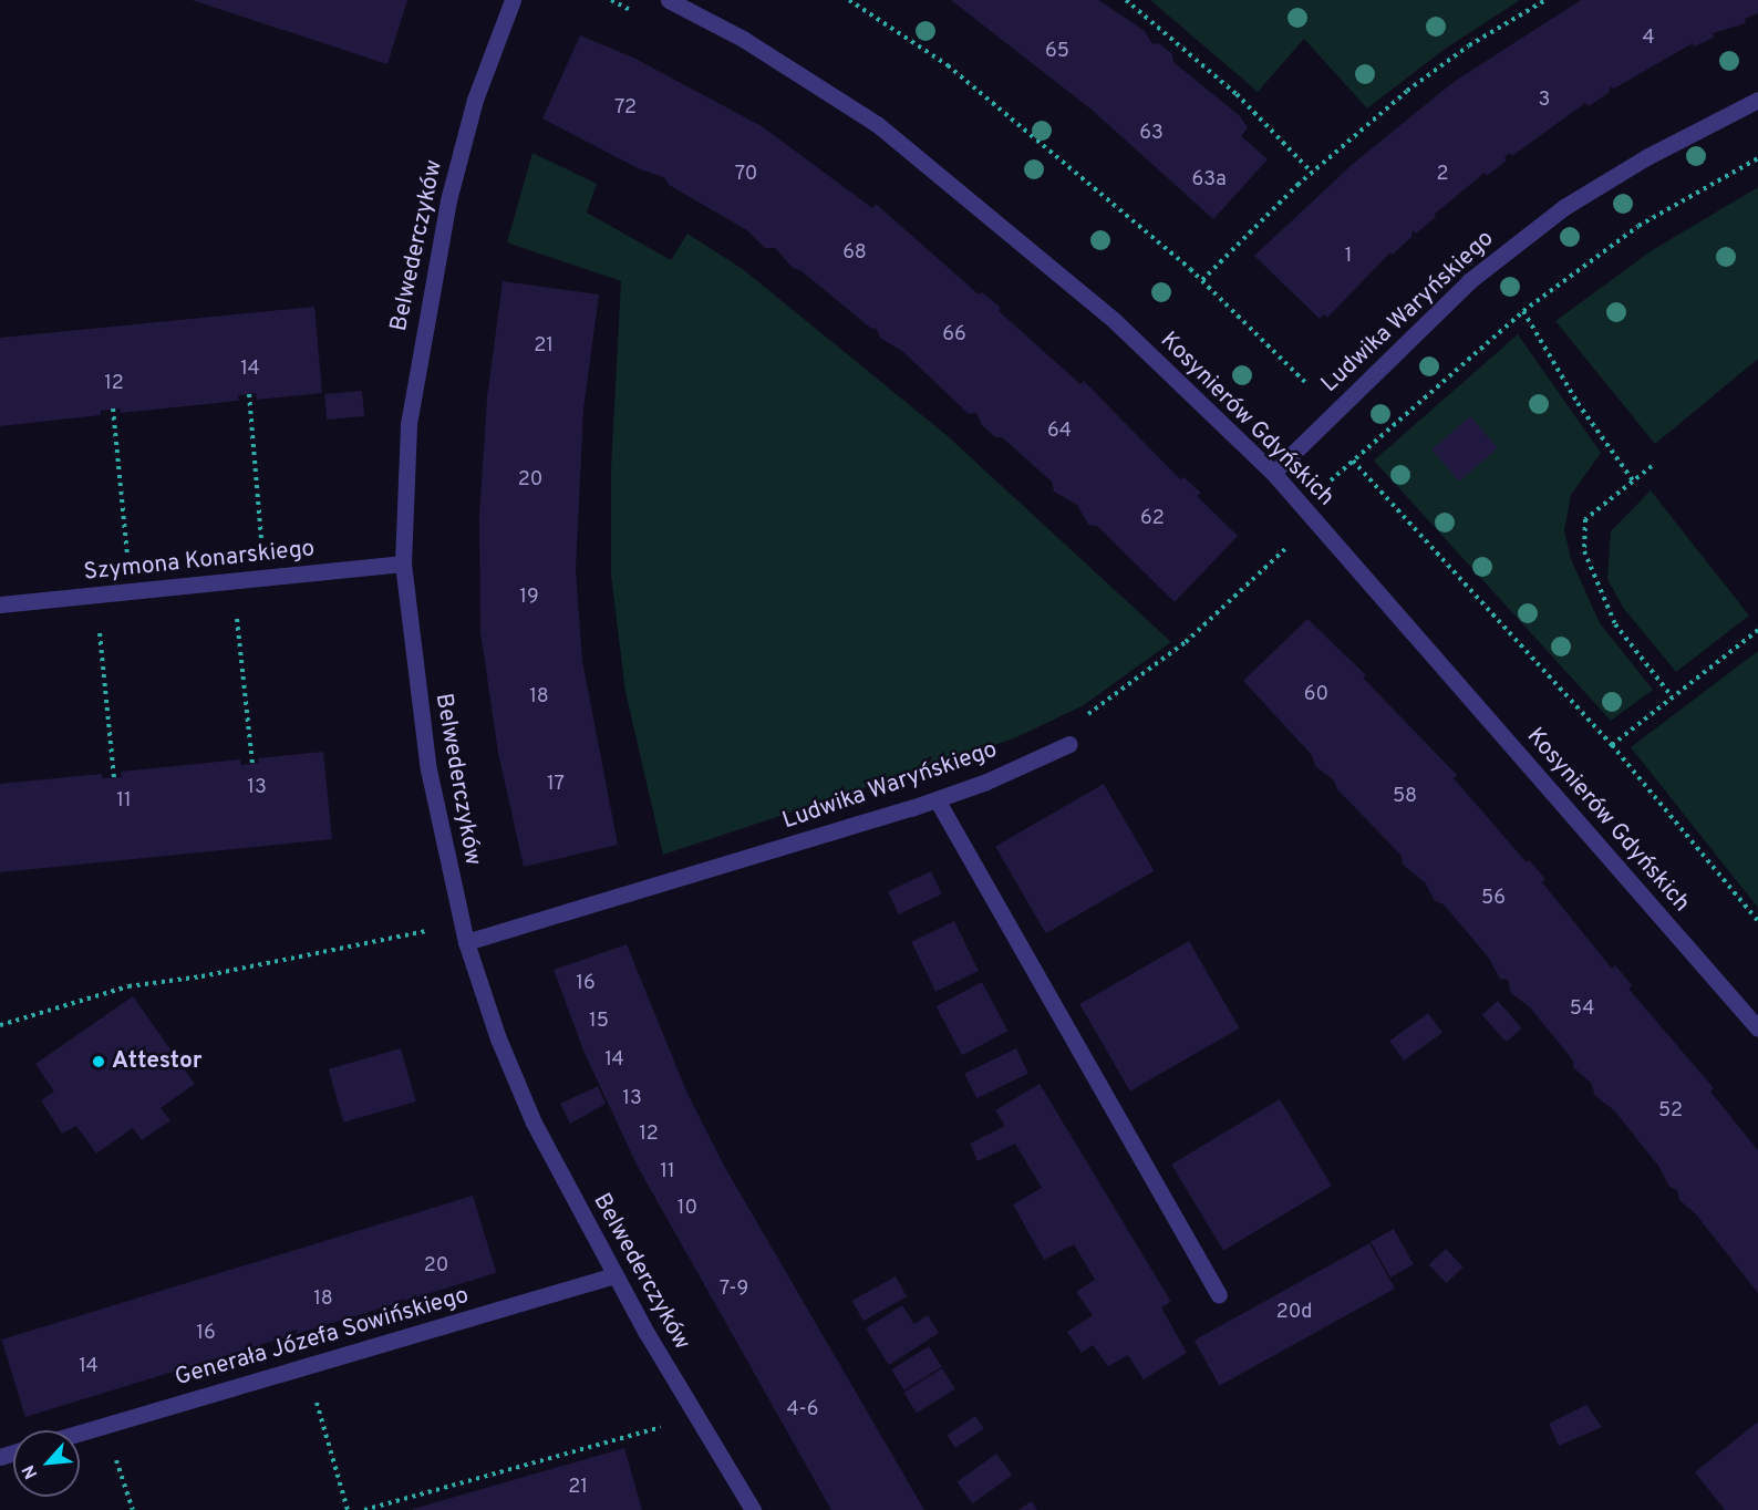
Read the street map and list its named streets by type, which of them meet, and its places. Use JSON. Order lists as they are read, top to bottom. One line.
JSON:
{"streets":{"street":["Belwederczyków","Ludwika Waryńskiego","Kosynierów Gdyńskich","Szymona Konarskiego","Generała Józefa Sowińskiego"]},"crossings":[["Belwederczyków","Ludwika Waryńskiego"],["Belwederczyków","Szymona Konarskiego"],["Belwederczyków","Generała Józefa Sowińskiego"],["Ludwika Waryńskiego","Kosynierów Gdyńskich"]],"places":["Attestor"],"house_numbers":["4","65","3","72","63","70","2","63a","68","1","66","21","14","12","64","20","62","19","60","18","17","13","58","11","56","16","54","15","14","13","52","12","11","10","20","7-9","18","20d","16","14","4-6","21"],"north":"bottom left"}
